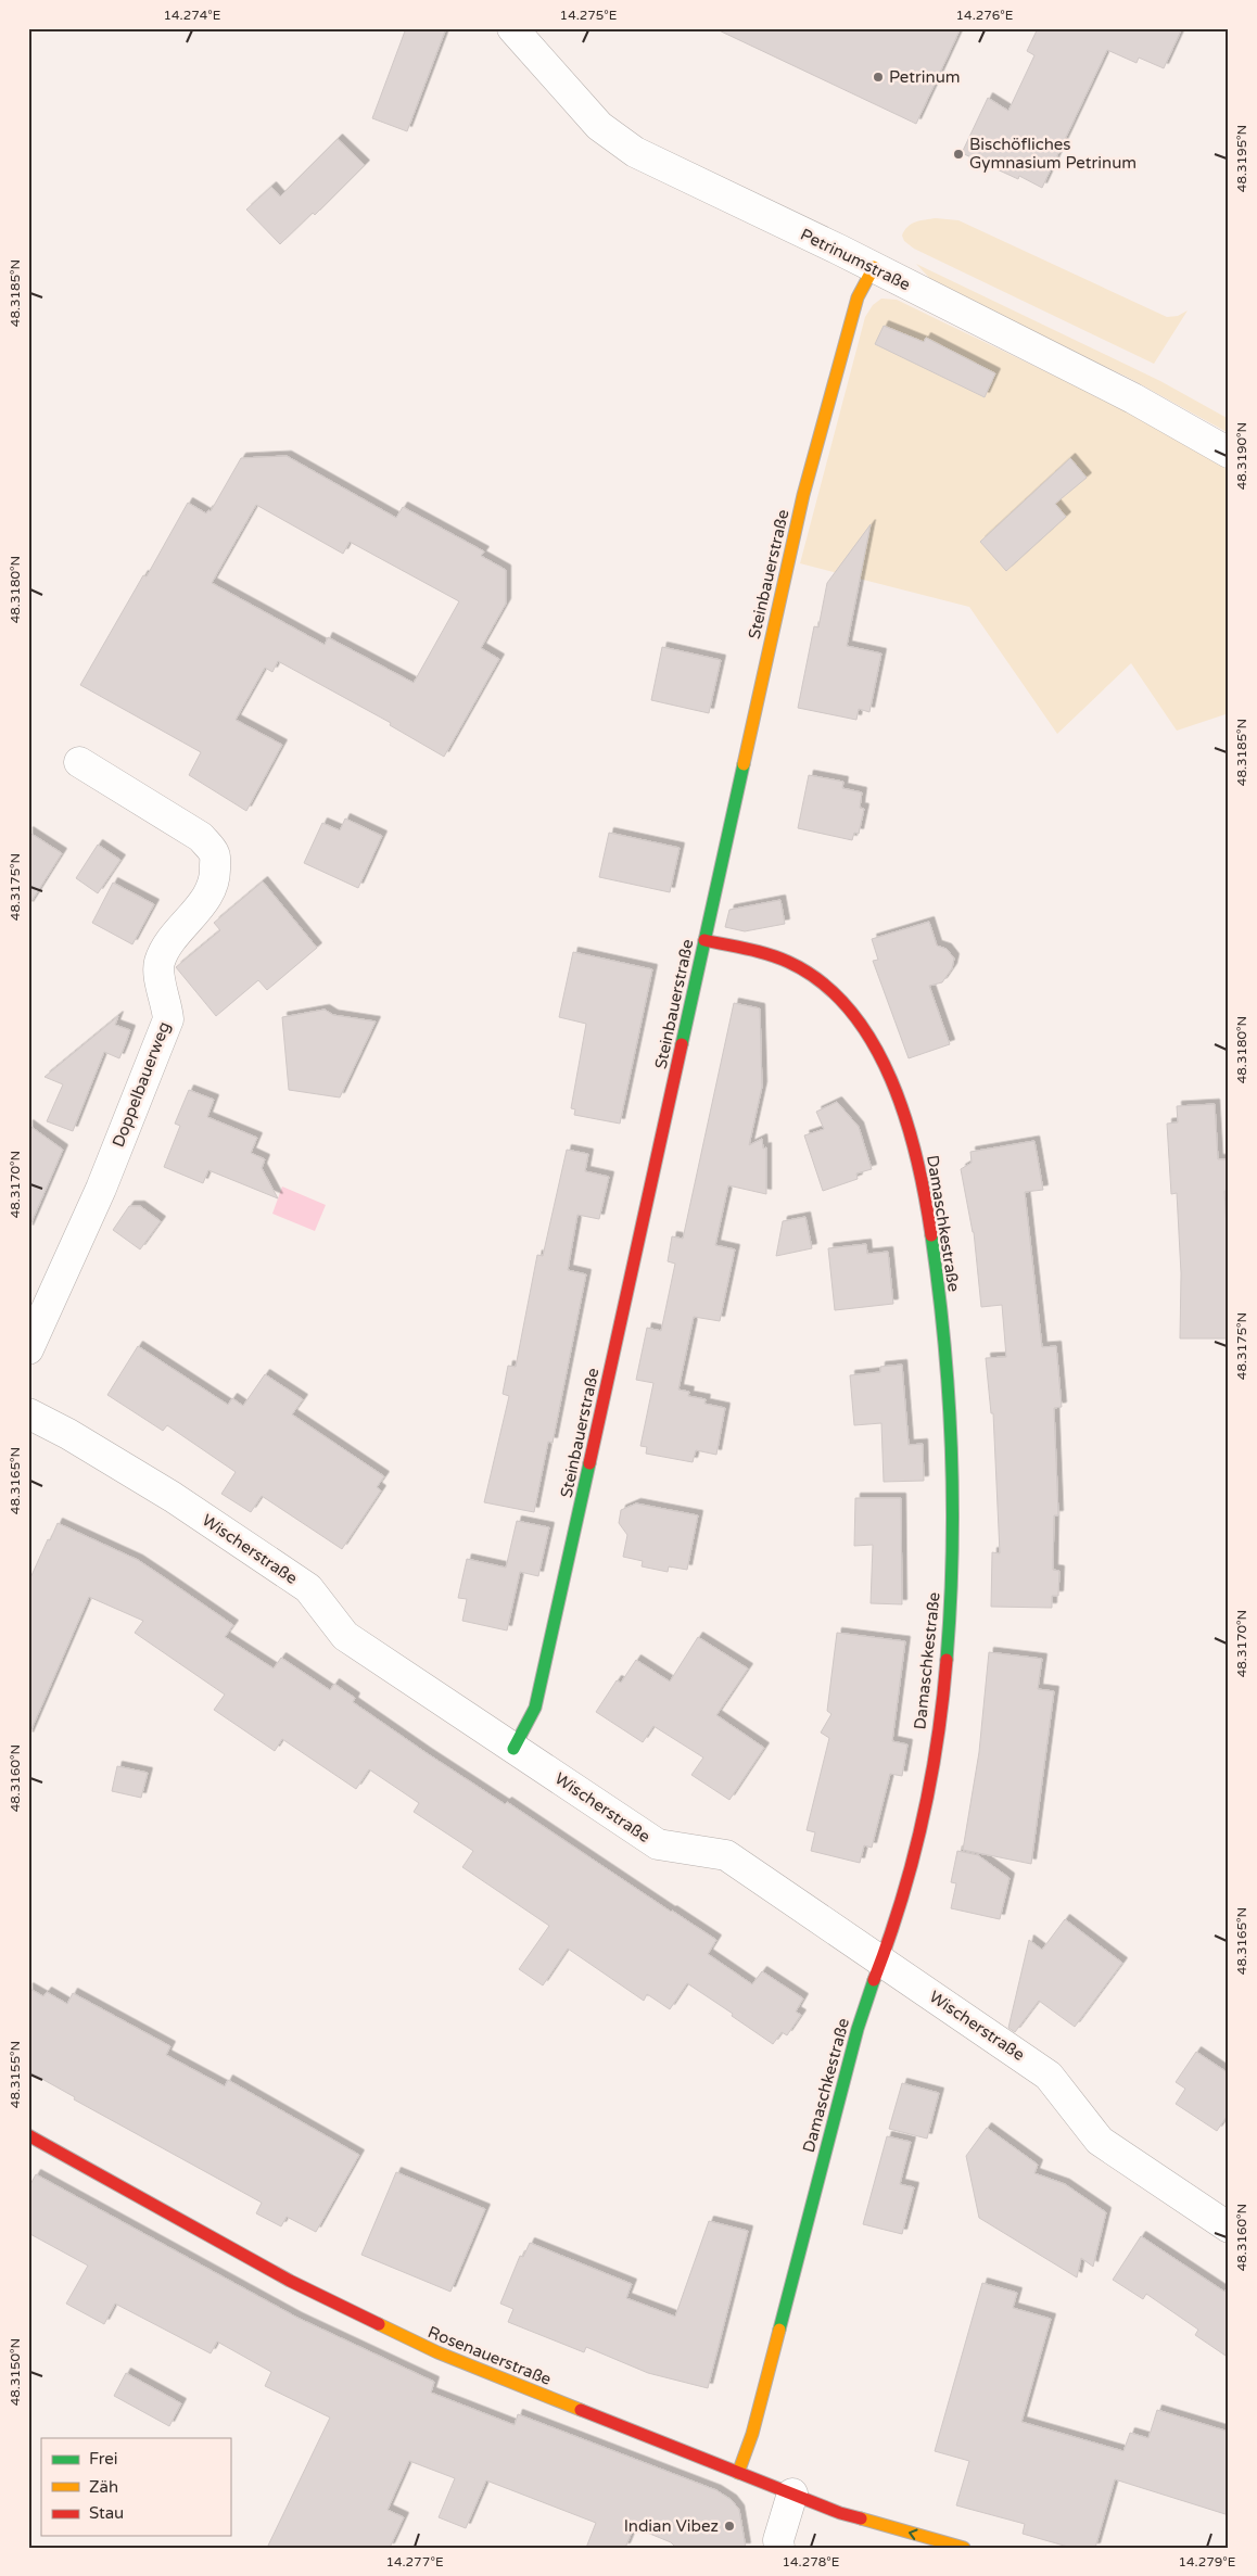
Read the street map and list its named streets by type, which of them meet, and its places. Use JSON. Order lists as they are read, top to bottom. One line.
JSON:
{"streets":{"street":["Petrinumstraße","Steinbauerstraße","Doppelbauerweg","Damaschkestraße","Wischerstraße","Rosenauerstraße"]},"crossings":[["Petrinumstraße","Steinbauerstraße"],["Steinbauerstraße","Damaschkestraße"],["Steinbauerstraße","Wischerstraße"],["Damaschkestraße","Wischerstraße"],["Damaschkestraße","Rosenauerstraße"]],"places":["Petrinum","Bischöfliches Gymnasium Petrinum","Indian Vibez"],"legend":["Frei","Zäh","Stau"],"coordinates":["14.274°E","14.275°E","14.276°E","48.3195°N","48.3185°N","48.3190°N","48.3180°N","48.3175°N","48.3170°N","48.3165°N","48.3160°N","48.3155°N","48.3150°N","14.277°E","14.278°E","14.279°E"]}
